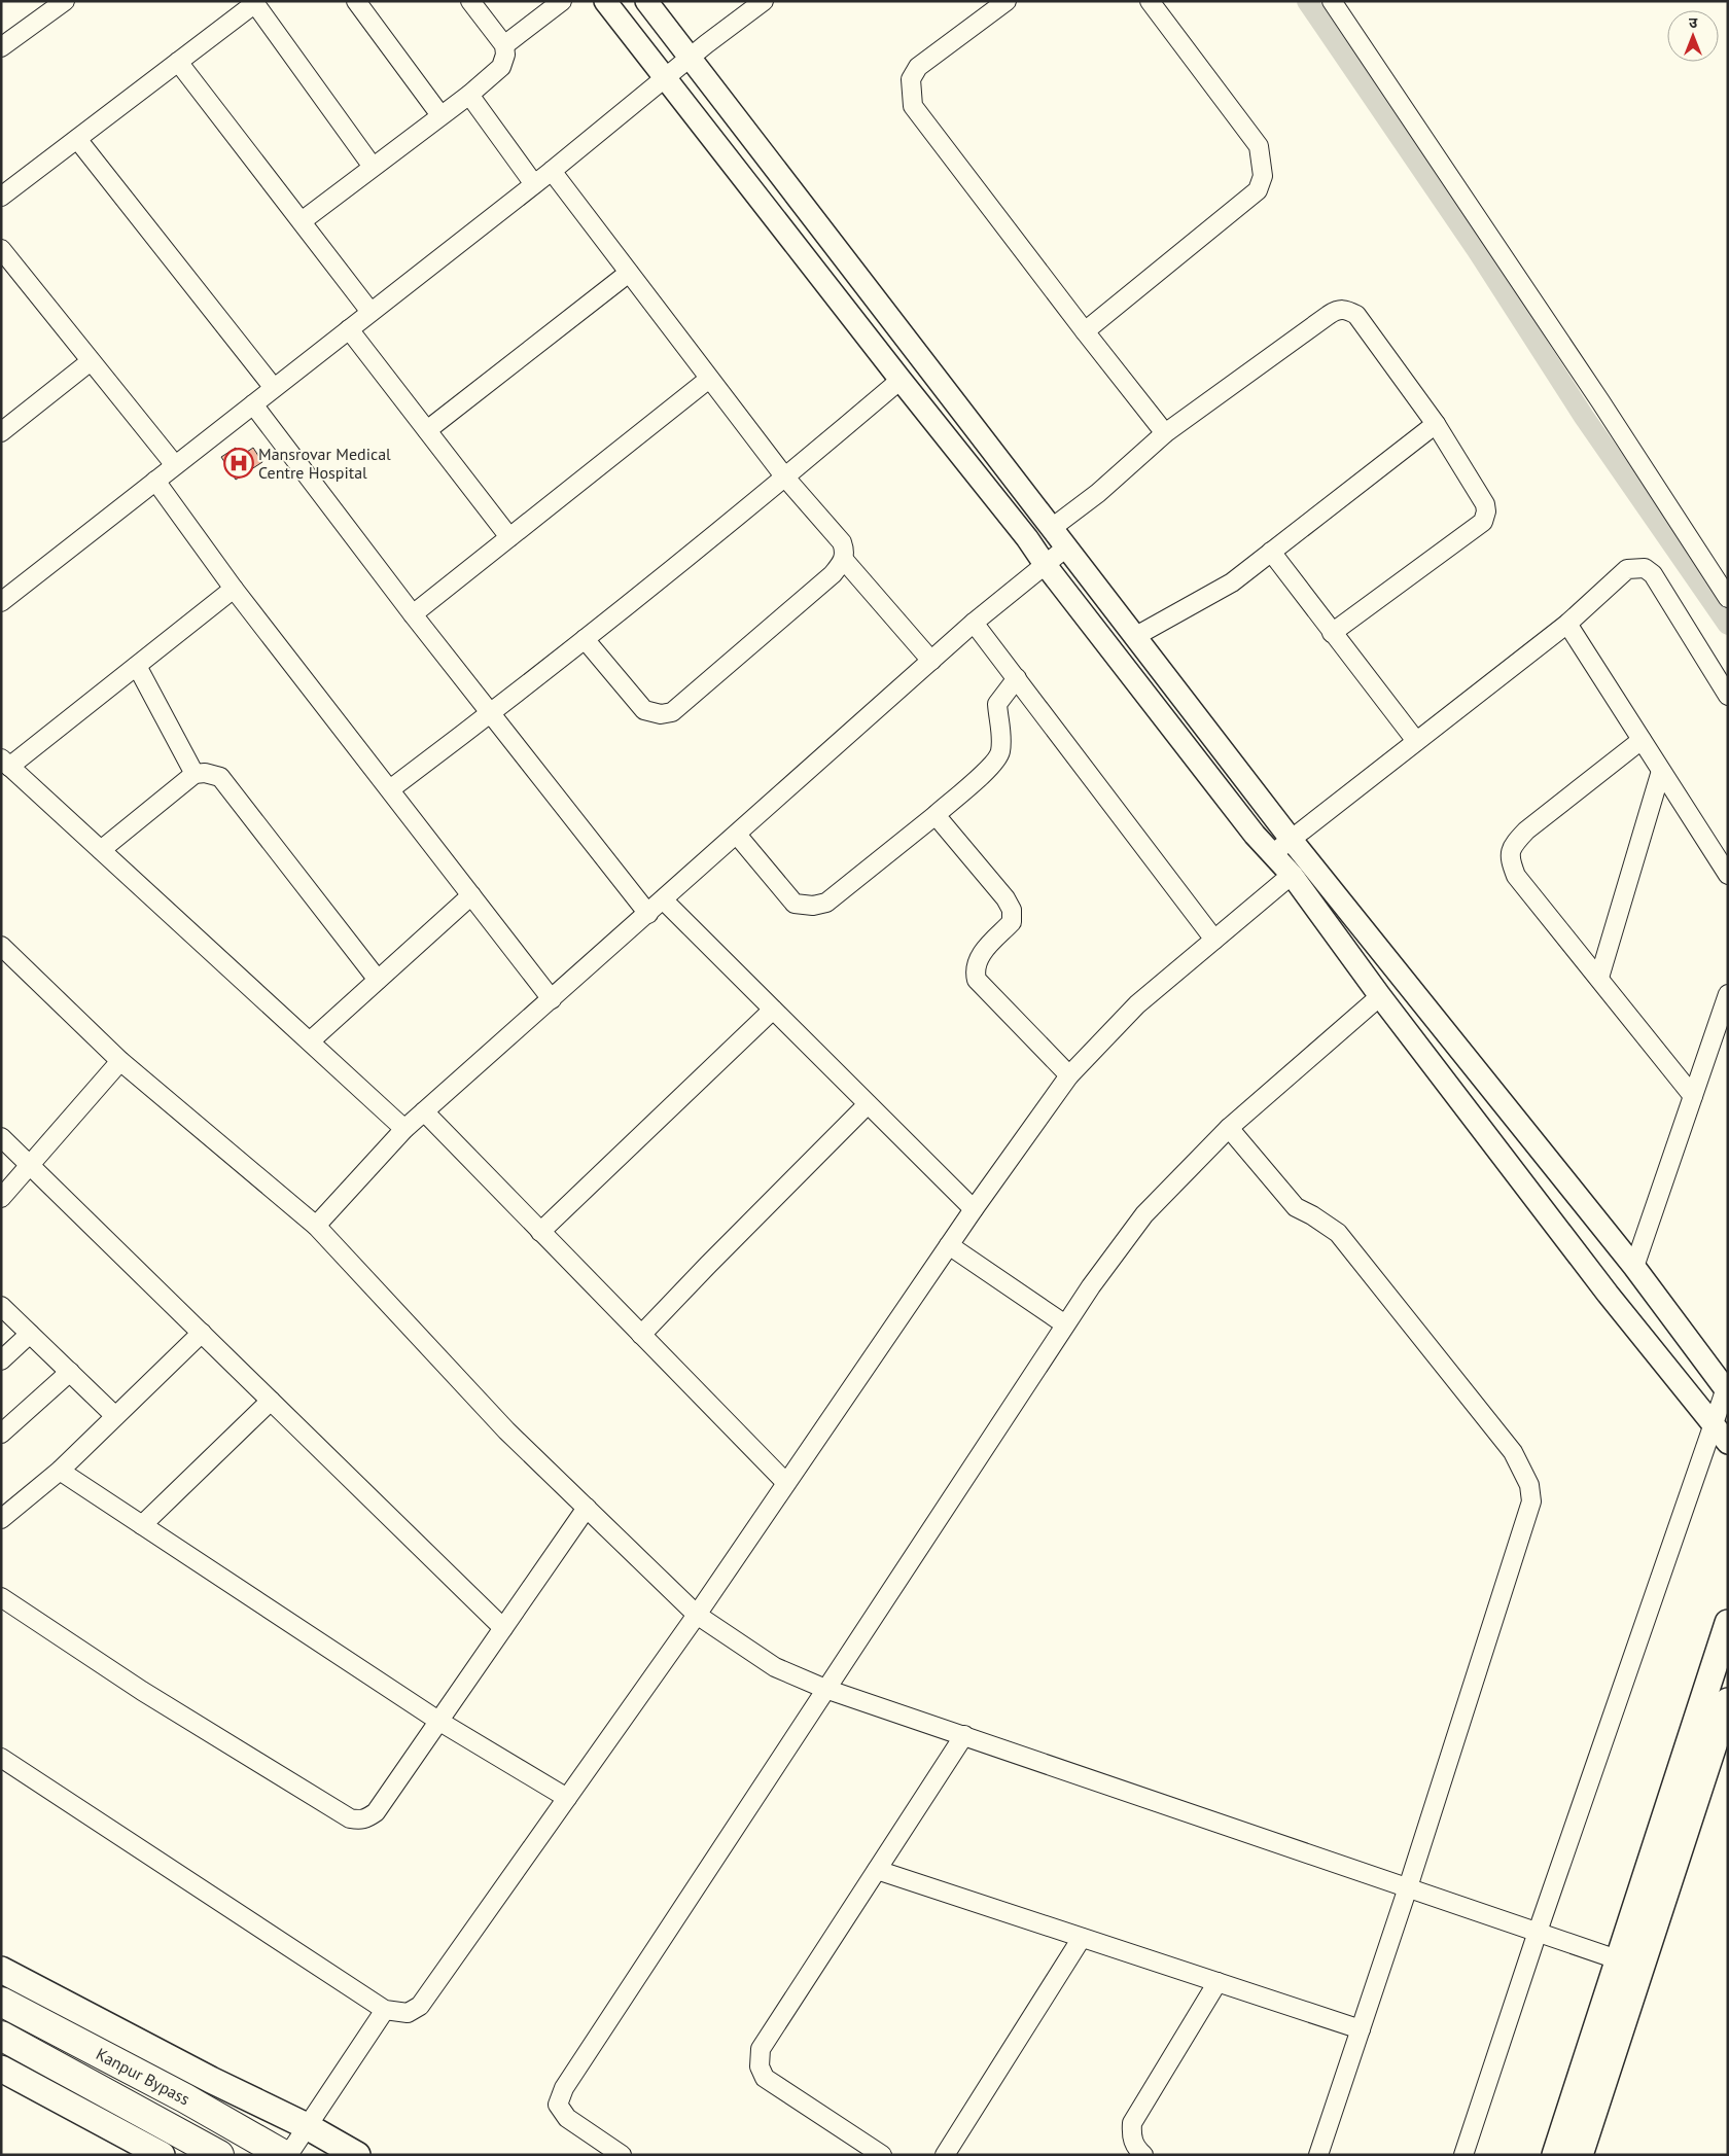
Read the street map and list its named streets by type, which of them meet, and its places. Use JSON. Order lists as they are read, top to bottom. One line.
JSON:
{"streets":{"highway":["Kanpur Bypass"]},"places":{"hospital":["Mansrovar Medical Centre Hospital"]},"north":"top"}
